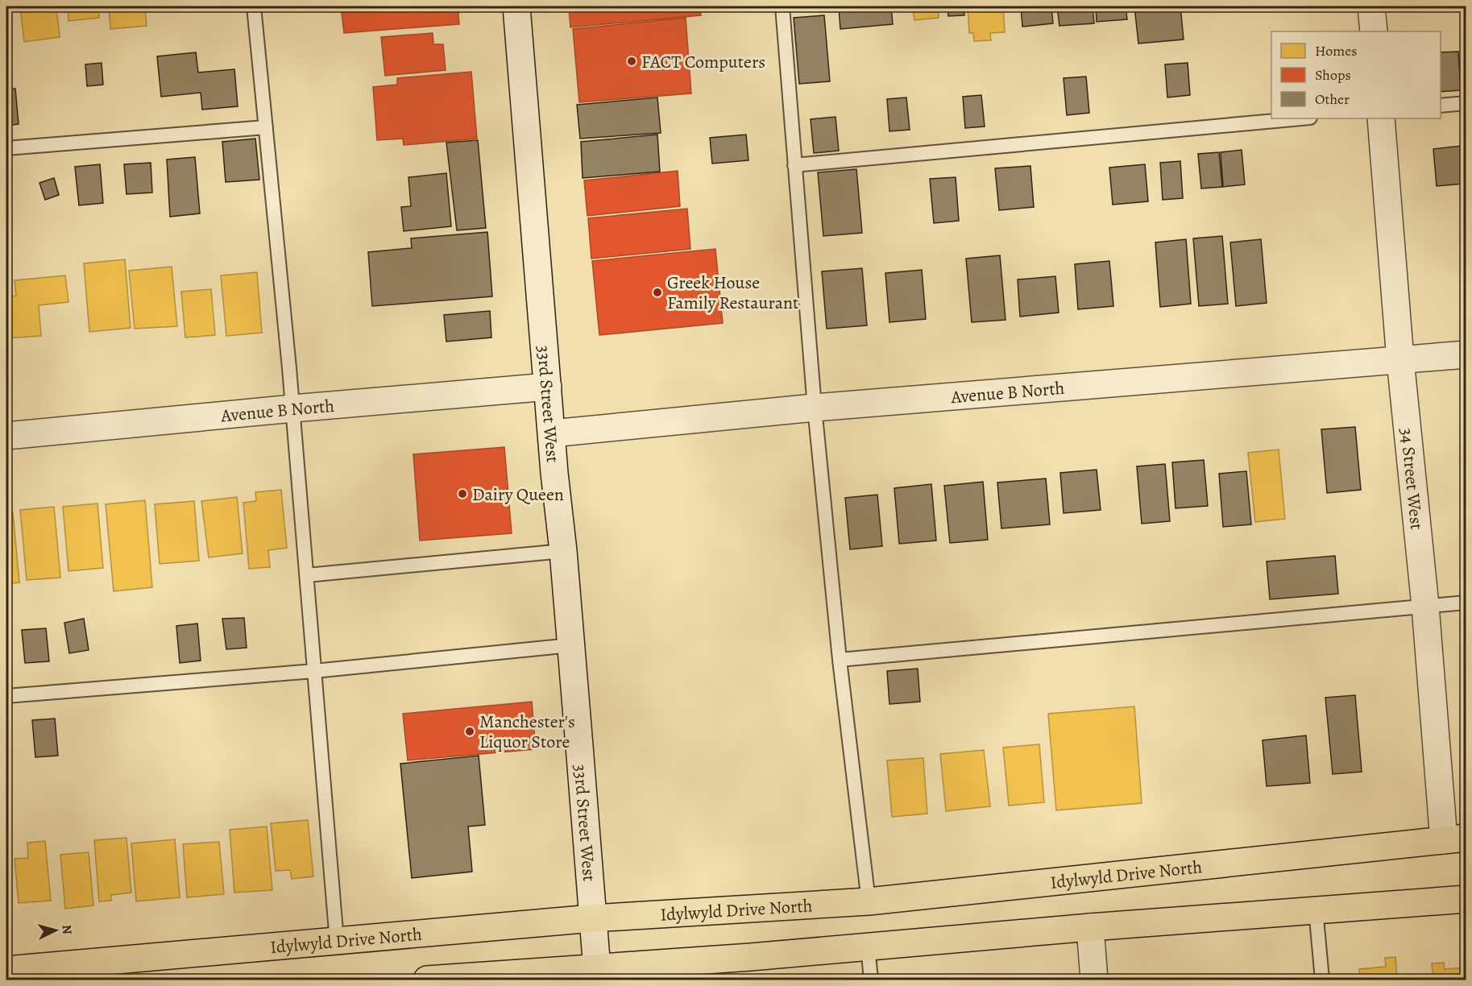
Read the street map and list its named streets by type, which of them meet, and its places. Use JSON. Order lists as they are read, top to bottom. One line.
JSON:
{"streets":{"main road":["Idylwyld Drive North"],"street":["Avenue B North","33rd Street West","34 Street West"]},"crossings":[["Avenue B North","33rd Street West"],["Avenue B North","34 Street West"],["33rd Street West","Idylwyld Drive North"],["34 Street West","Idylwyld Drive North"]],"places":["FACT Computers","Greek House Family Restaurant","Dairy Queen","Manchester's Liquor Store"],"legend":["Homes","Shops","Other"],"north":"right"}
